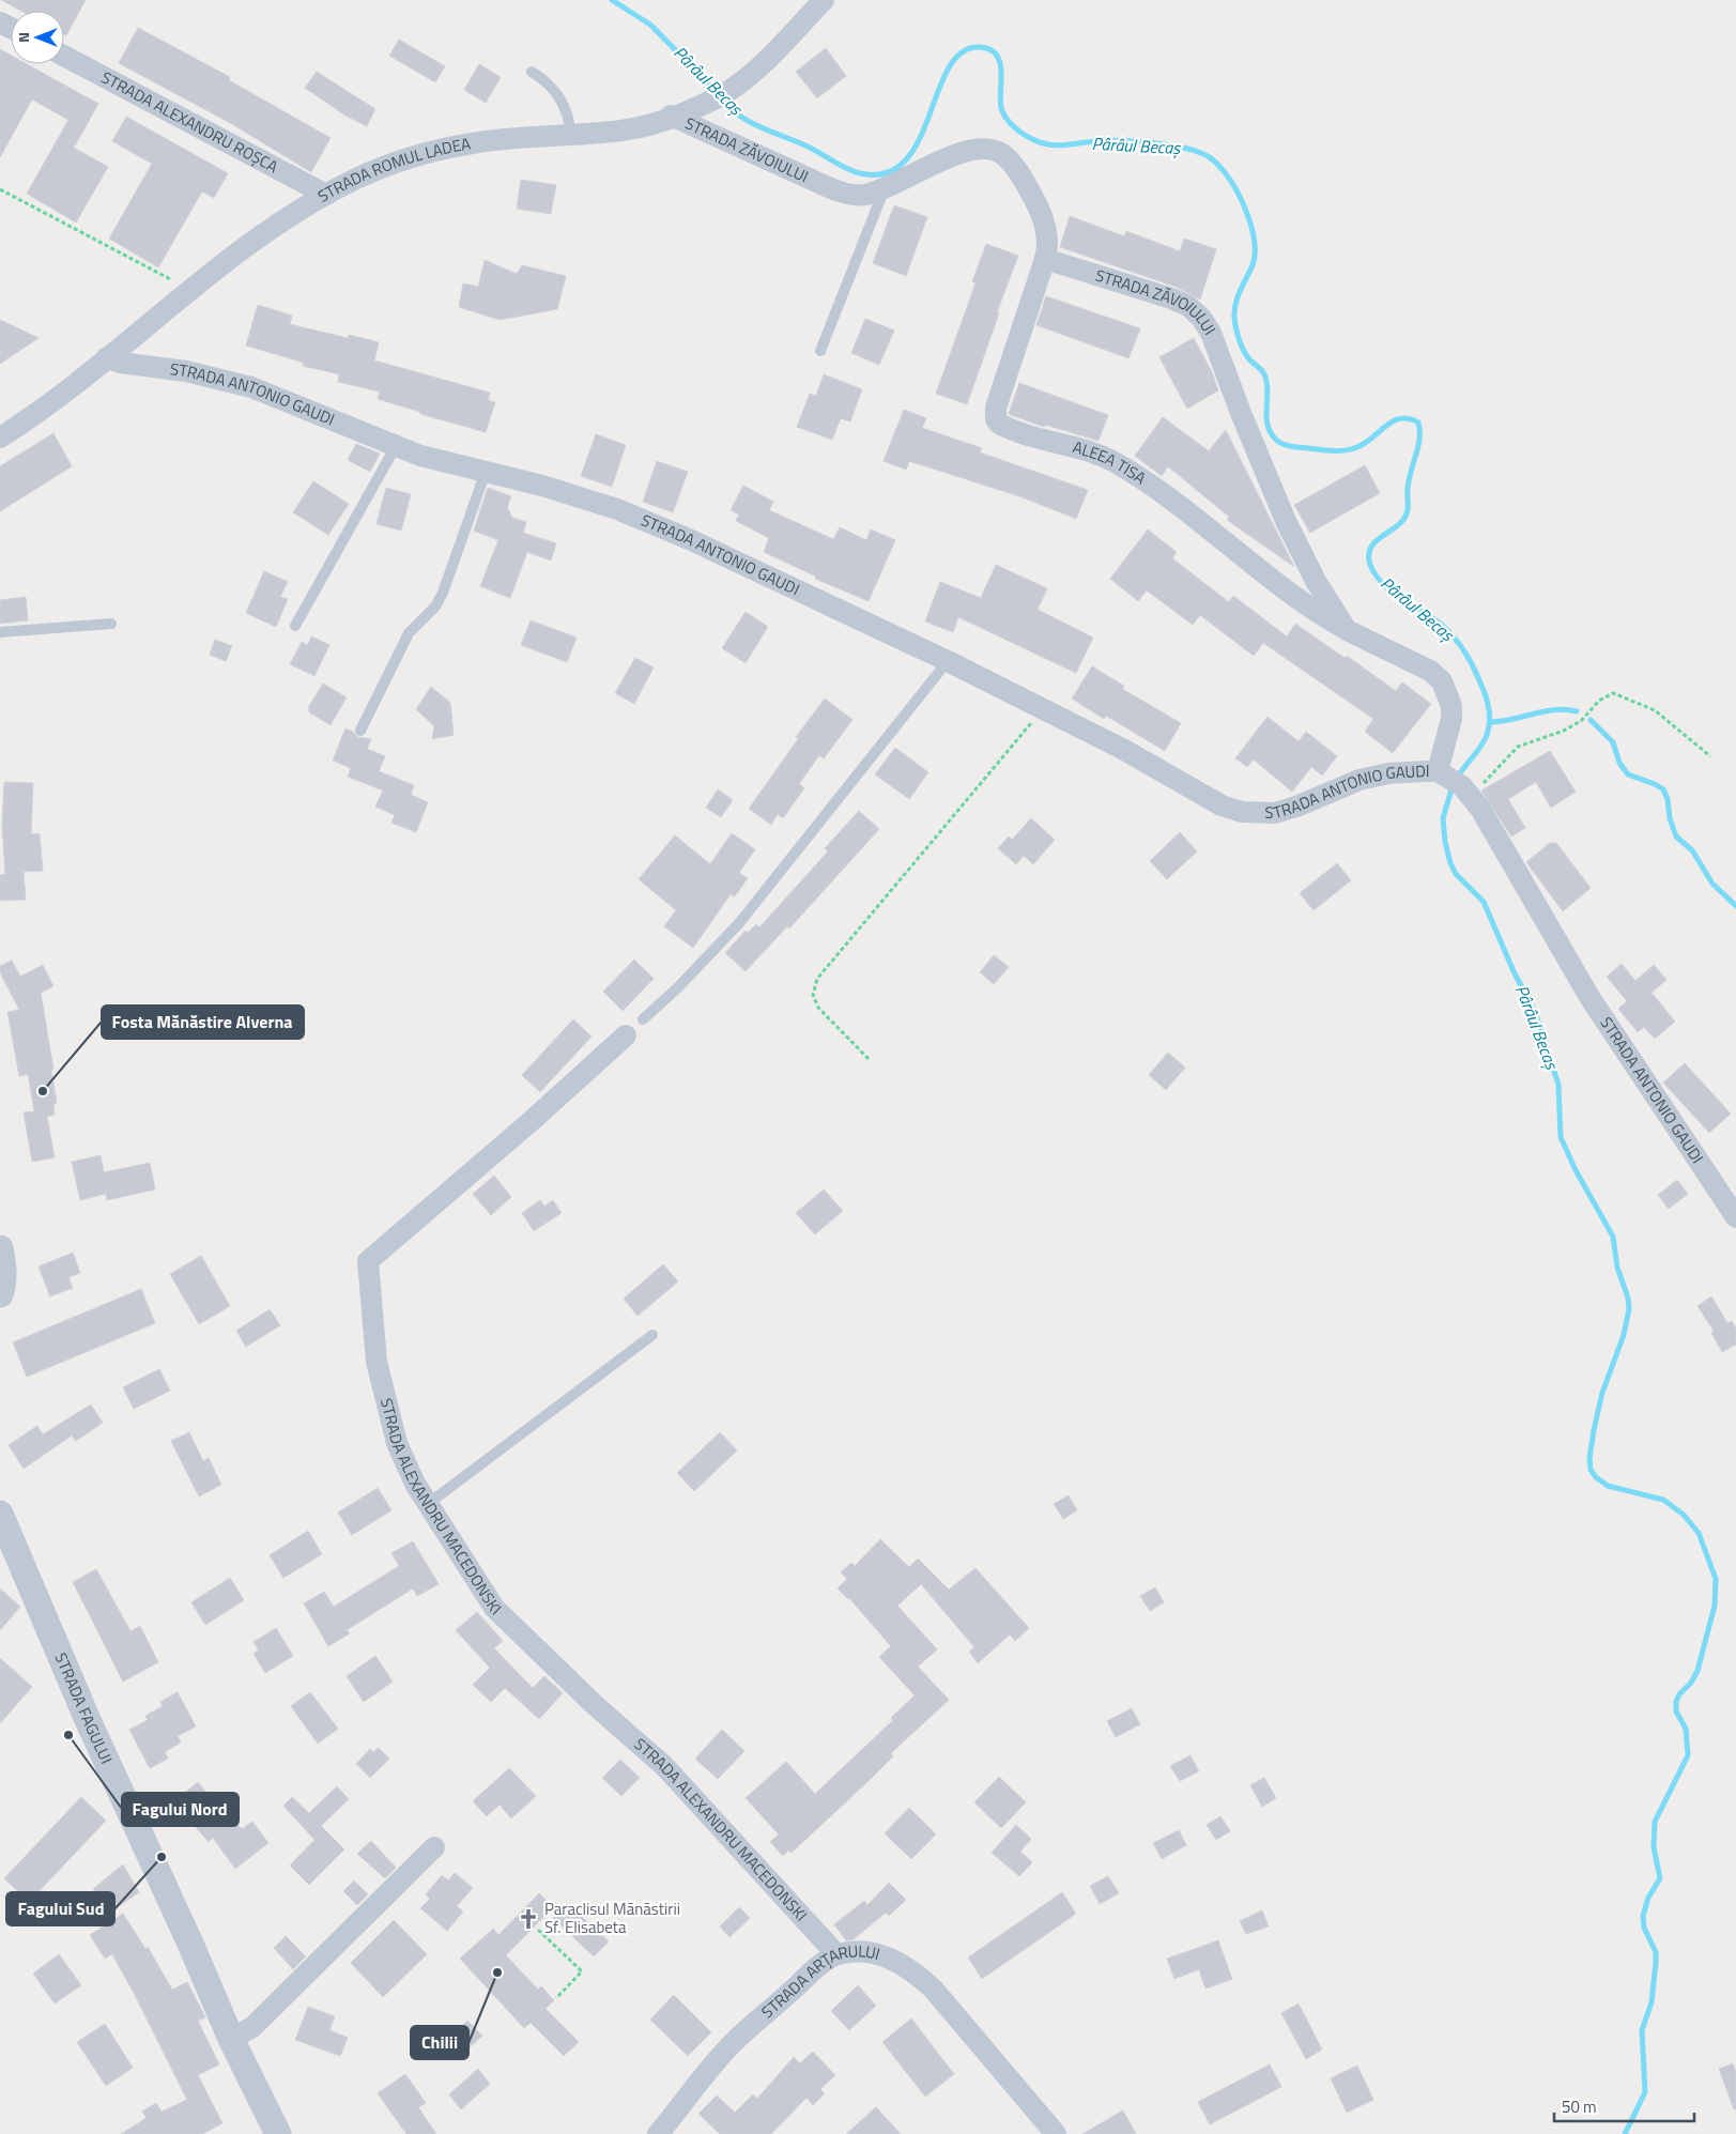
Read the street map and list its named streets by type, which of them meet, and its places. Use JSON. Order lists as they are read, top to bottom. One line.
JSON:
{"streets":{"street":["STRADA ALEXANDRU ROȘCA","STRADA ZĂVOIULUI","STRADA ROMUL LADEA","STRADA ANTONIO GAUDI","ALEEA TISA","STRADA ALEXANDRU MACEDONSKI","STRADA FAGULUI","STRADA ARȚARULUI"]},"crossings":[["STRADA ALEXANDRU ROȘCA","STRADA ROMUL LADEA"],["STRADA ZĂVOIULUI","STRADA ROMUL LADEA"],["STRADA ZĂVOIULUI","ALEEA TISA"],["STRADA ROMUL LADEA","STRADA ANTONIO GAUDI"],["STRADA ALEXANDRU MACEDONSKI","STRADA ARȚARULUI"]],"water":["Pârâul Becaș"],"places":{"other":["Fosta Mănăstire Alverna","Fagului Nord","Fagului Sud","Chilii"],"church":["Paraclisul Mănăstirii Sf. Elisabeta"]},"scale_bar":"50 m","north":"left"}
